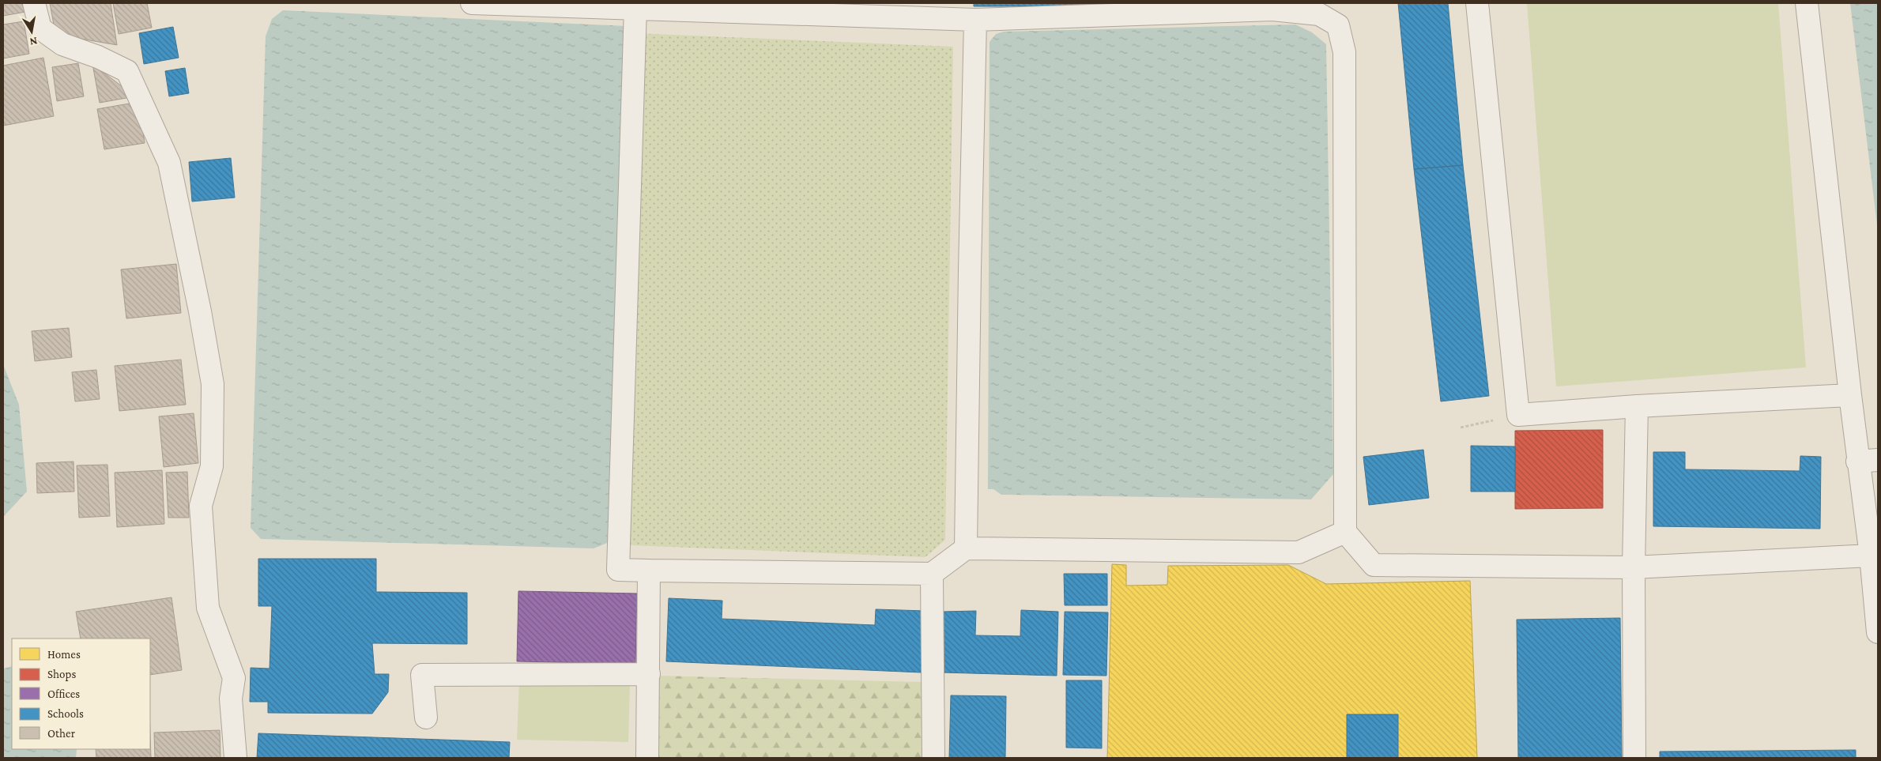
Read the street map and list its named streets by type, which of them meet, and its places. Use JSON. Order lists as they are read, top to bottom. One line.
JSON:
{"legend":["Homes","Shops","Offices","Schools","Other"],"north":"bottom"}
